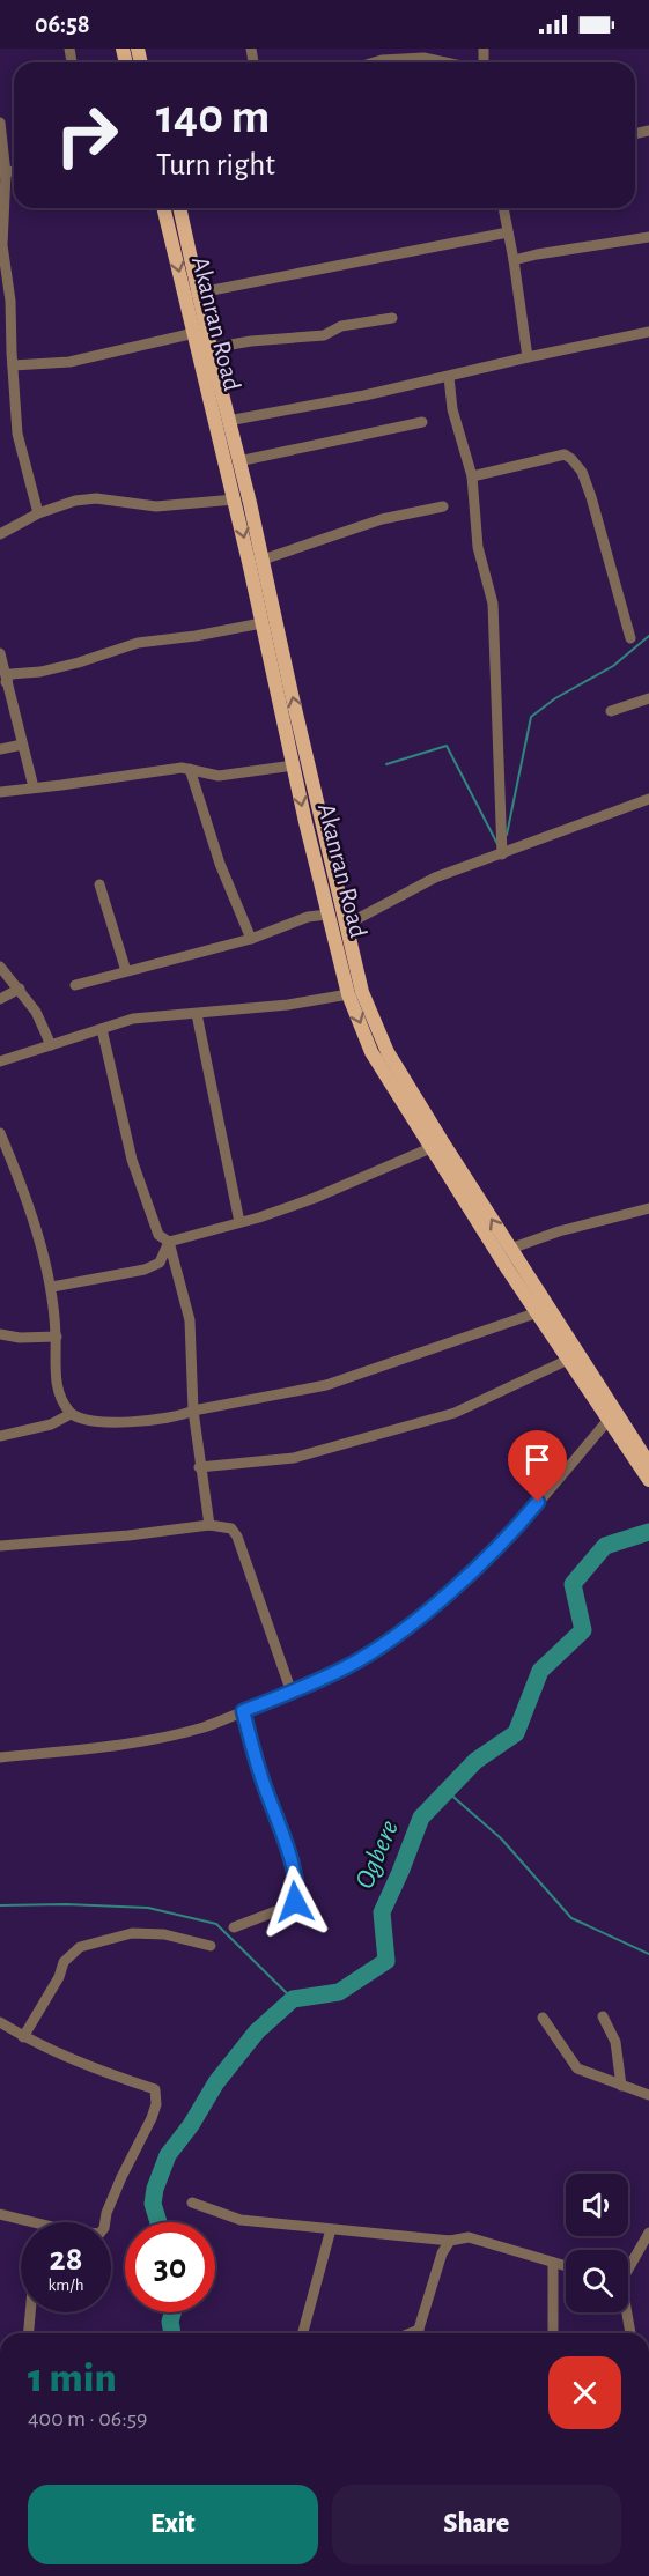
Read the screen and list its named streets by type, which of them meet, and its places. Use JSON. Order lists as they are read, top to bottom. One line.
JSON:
{"streets":{"main road":["Akanran Road"]},"water":["Ogbere"],"page":{"status":"06:58","turn":["140 m","Turn right"],"speed":"28 km/h","limit":"30","heading":["1 min","400 m · 06:59"],"buttons":["Exit","Share"]}}
